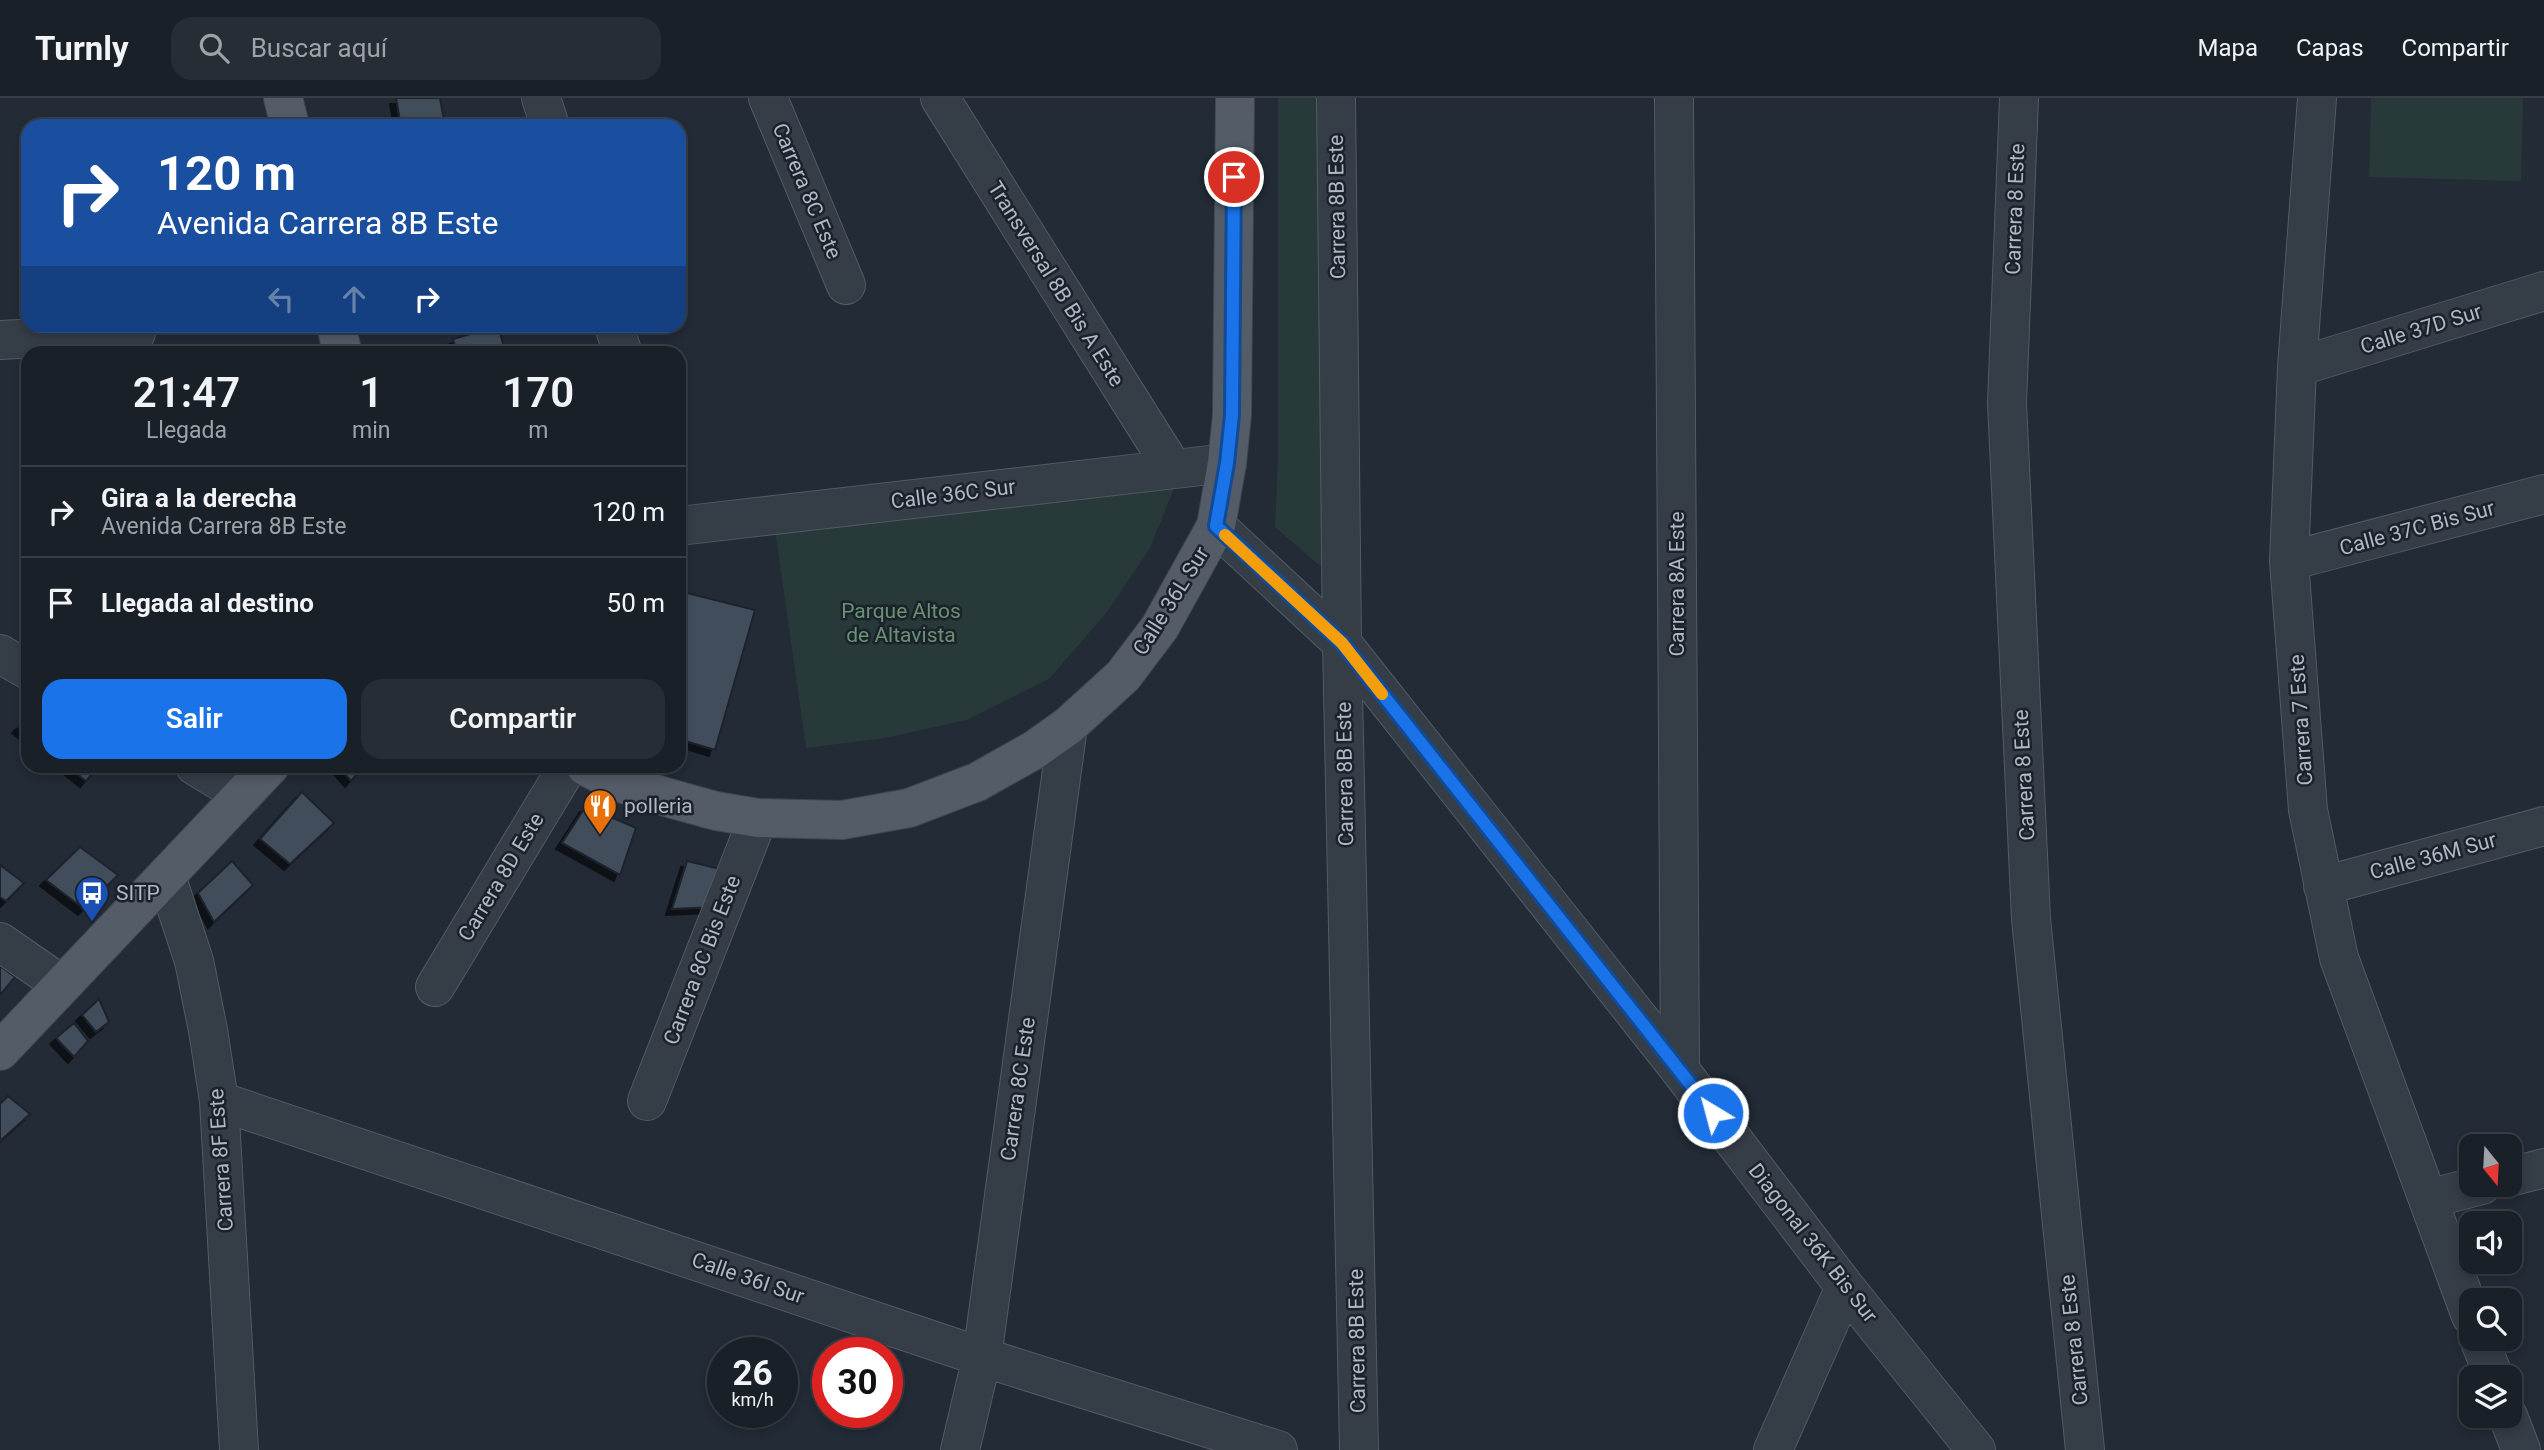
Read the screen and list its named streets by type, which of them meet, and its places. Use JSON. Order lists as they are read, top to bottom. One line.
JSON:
{"streets":{"main road":["Calle 36L Sur"],"street":["Carrera 8C Este","Carrera 8B Este","Carrera 8 Este","Transversal 8B Bis A Este","Calle 37D Sur","Calle 36C Sur","Calle 37C Bis Sur","Carrera 8A Este","Carrera 7 Este","Calle 36M Sur","Carrera 8D Este","Carrera 8C Bis Este","Carrera 8F Este","Diagonal 36K Bis Sur","Calle 36I Sur"]},"crossings":[["Carrera 8C Este","Calle 36L Sur"],["Carrera 8C Este","Calle 36I Sur"],["Carrera 8B Este","Diagonal 36K Bis Sur"],["Transversal 8B Bis A Este","Calle 36C Sur"],["Calle 37D Sur","Carrera 7 Este"],["Calle 36C Sur","Calle 36L Sur"],["Calle 37C Bis Sur","Carrera 7 Este"],["Carrera 8A Este","Diagonal 36K Bis Sur"],["Calle 36L Sur","Carrera 8C Bis Este"],["Calle 36L Sur","Diagonal 36K Bis Sur"],["Carrera 7 Este","Calle 36M Sur"],["Carrera 8F Este","Calle 36I Sur"]],"parks":["Parque Altos de Altavista"],"places":{"restaurant":["polleria"],"bus stop":["SITP"]},"north":"bottom","page":{"header":"Turnly","search":"Buscar aquí","nav":["Mapa","Capas","Compartir"],"turn":["120 m","Avenida Carrera 8B Este"],"eta":["21:47","Llegada","1","min","170","m"],"list":[{"name":"Gira a la derecha","note":"Avenida Carrera 8B Este","value":"120 m"},{"name":"Llegada al destino","value":"50 m"}],"buttons":["Salir","Compartir"],"speed":"26 km/h","limit":"30"}}
